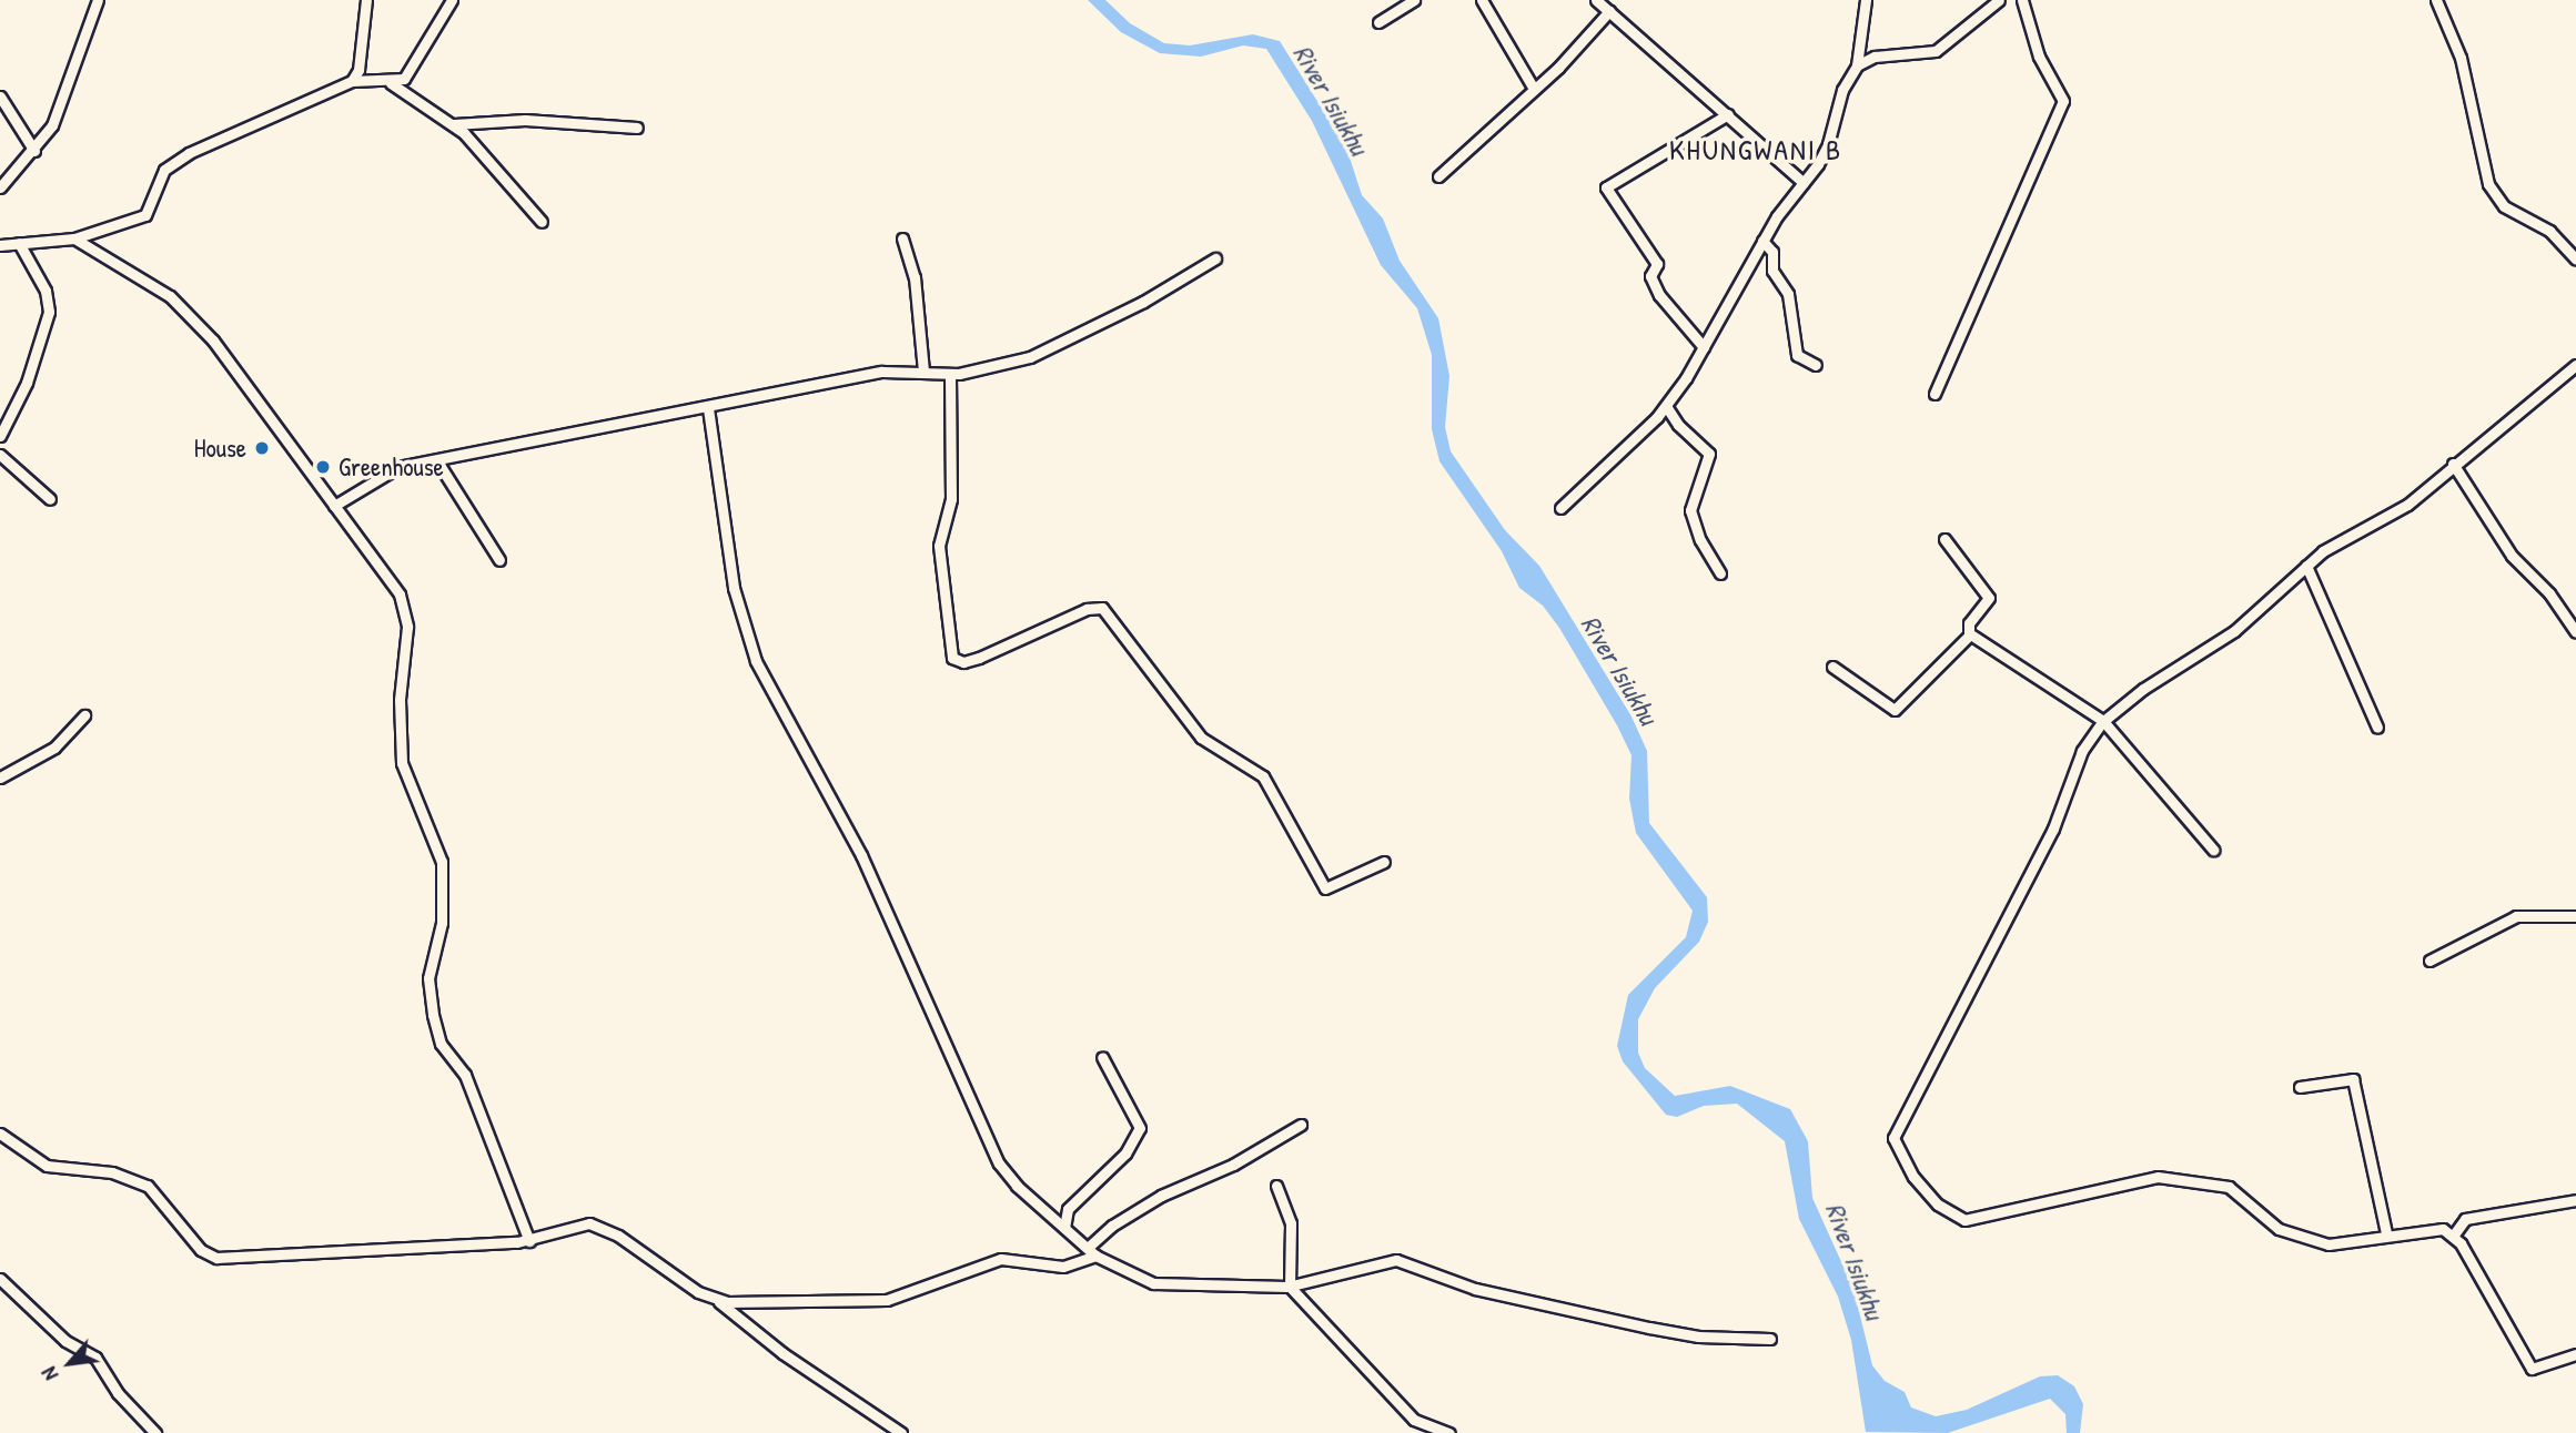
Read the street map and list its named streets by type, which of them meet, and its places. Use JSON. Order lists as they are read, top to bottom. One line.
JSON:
{"districts":["KHUNGWANI B"],"water":["River Isiukhu"],"places":["House","Greenhouse"],"north":"bottom left"}
